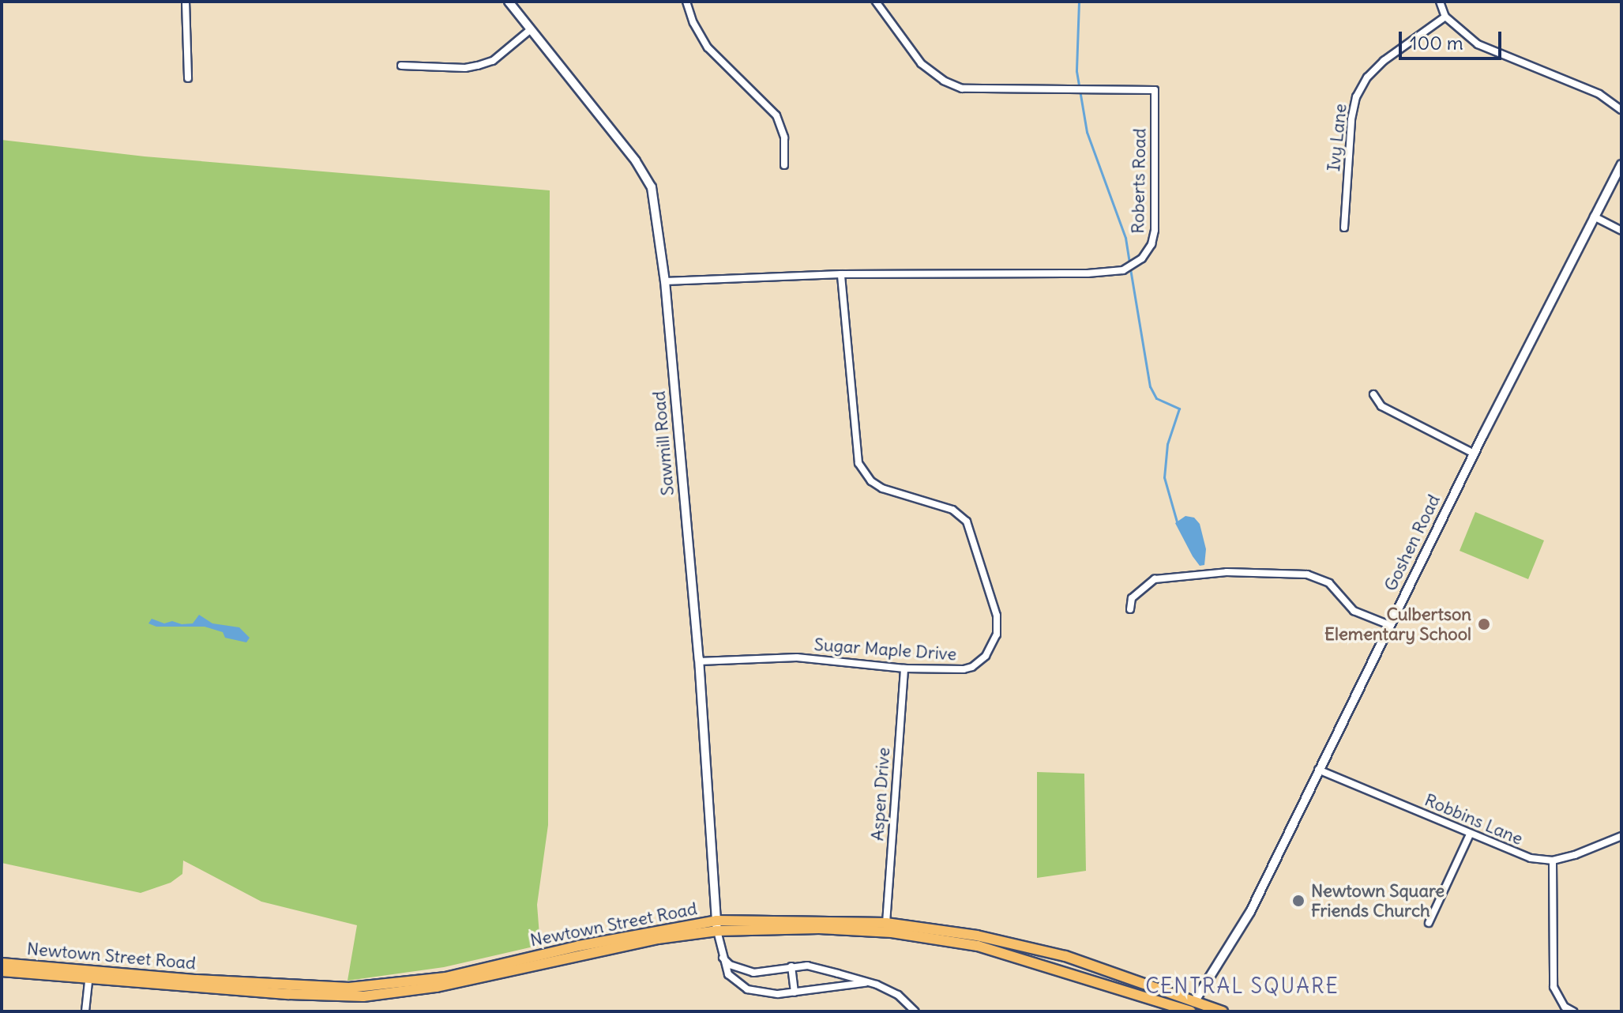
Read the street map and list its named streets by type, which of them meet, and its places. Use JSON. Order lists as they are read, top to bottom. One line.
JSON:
{"streets":{"main road":["Newtown Street Road"],"street":["Ivy Lane","Roberts Road","Sawmill Road","Goshen Road","Sugar Maple Drive","Aspen Drive","Robbins Lane"]},"crossings":[["Roberts Road","Sawmill Road"],["Roberts Road","Sugar Maple Drive"],["Sawmill Road","Sugar Maple Drive"],["Sawmill Road","Newtown Street Road"],["Goshen Road","Robbins Lane"],["Goshen Road","Newtown Street Road"],["Sugar Maple Drive","Aspen Drive"],["Aspen Drive","Newtown Street Road"]],"districts":["CENTRAL SQUARE"],"places":["Culbertson Elementary School","Newtown Square Friends Church"],"scale_bar":"100 m"}
